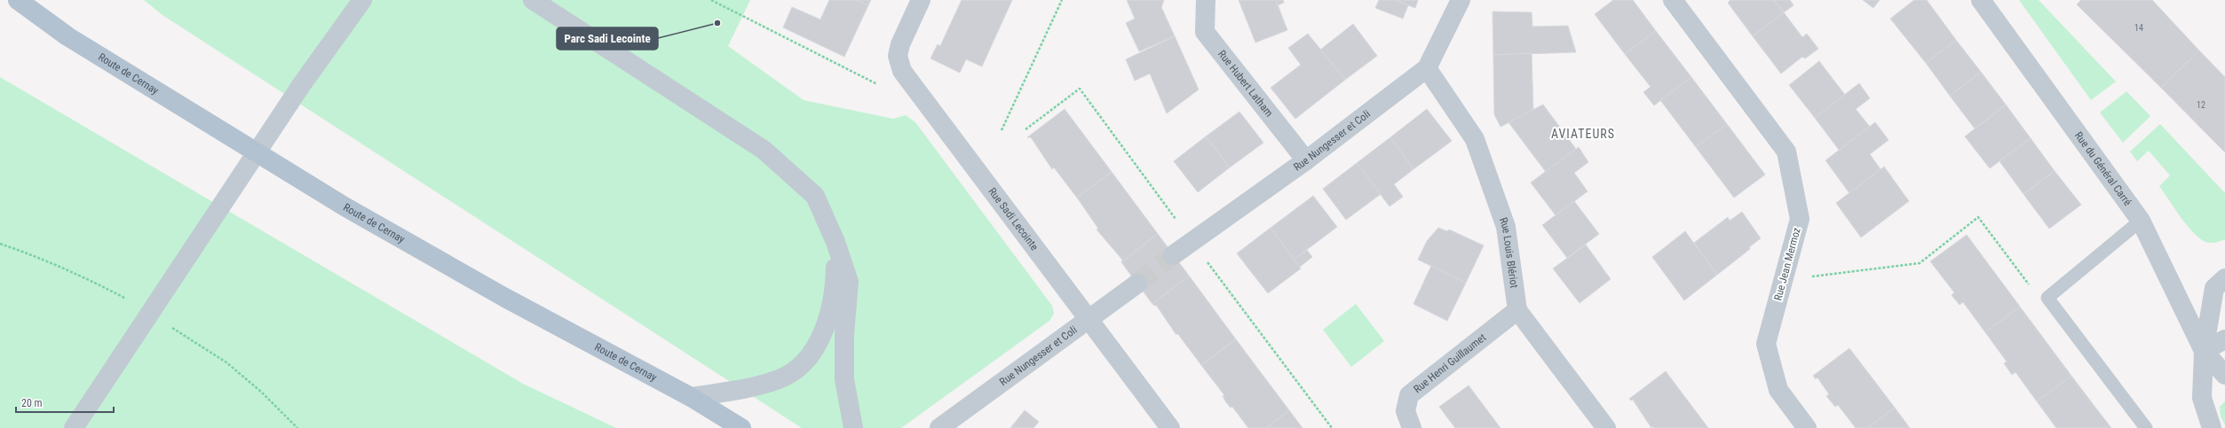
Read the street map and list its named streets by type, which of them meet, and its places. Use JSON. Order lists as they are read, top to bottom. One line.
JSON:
{"streets":{"main road":["Route de Cernay"],"street":["Rue Hubert Latham","Rue Nungesser et Coli","Rue du Général Carré","Rue Sadi Lecointe","Rue Louis Blériot","Rue Jean Mermoz","Rue Henri Guillaumet"]},"crossings":[["Rue Hubert Latham","Rue Nungesser et Coli"],["Rue Nungesser et Coli","Rue Sadi Lecointe"],["Rue Nungesser et Coli","Rue Louis Blériot"],["Rue Louis Blériot","Rue Henri Guillaumet"]],"districts":["AVIATEURS"],"places":["Parc Sadi Lecointe"],"house_numbers":["14","12"],"scale_bar":"20 m"}
